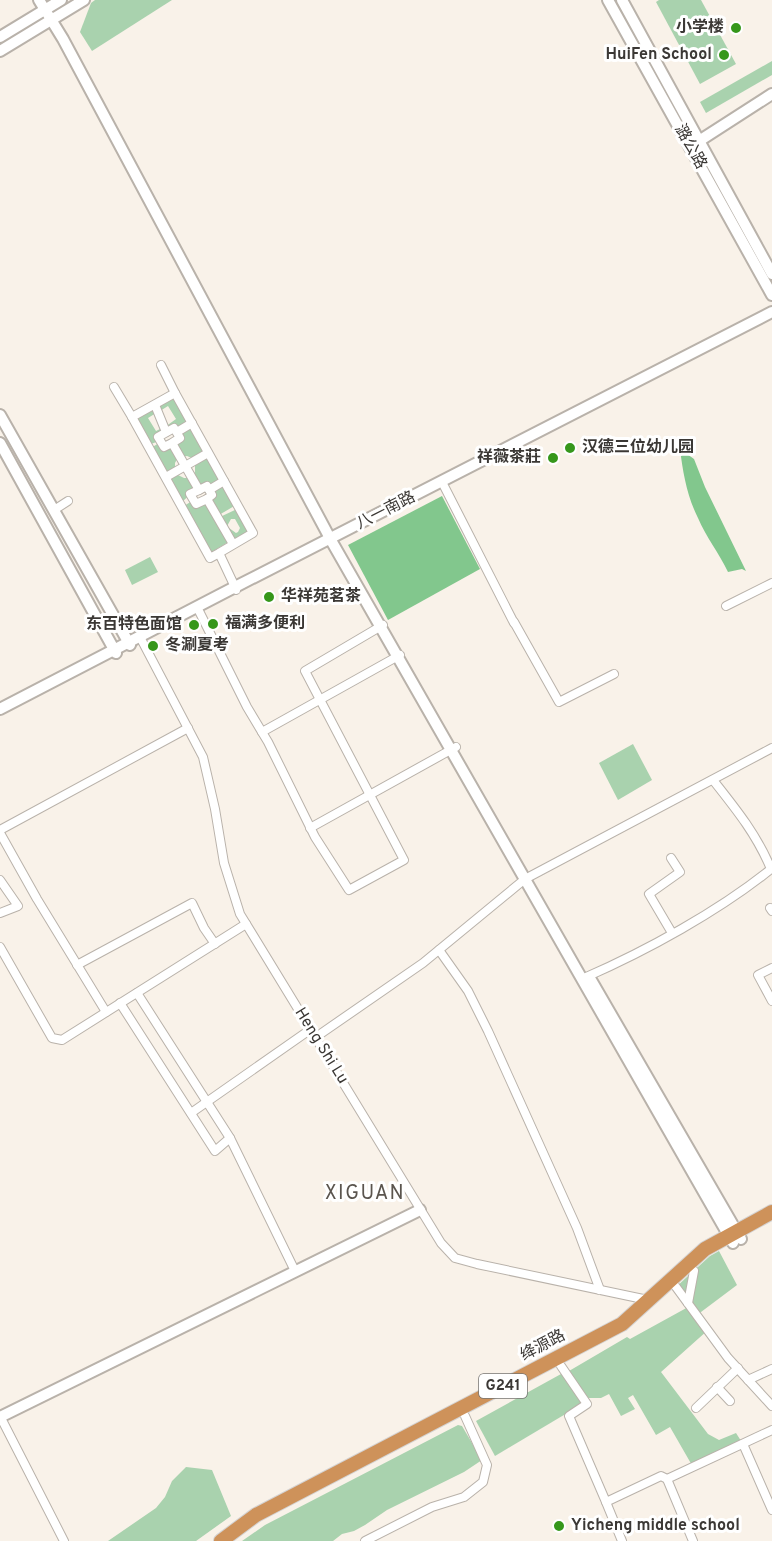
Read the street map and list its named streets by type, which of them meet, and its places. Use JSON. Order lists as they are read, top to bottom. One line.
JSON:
{"streets":{"highway":["绛源路","G241"],"main road":["潞公路","八一南路"],"street":["Heng Shi Lu"]},"crossings":[["八一南路","Heng Shi Lu"],["Heng Shi Lu","绛源路"]],"districts":["XIGUAN"],"places":["小学楼","HuiFen School","汉德三位幼儿园","祥薇茶莊","华祥苑茗茶","福满多便利","东百特色面馆","冬涮夏考","Yicheng middle school"]}
